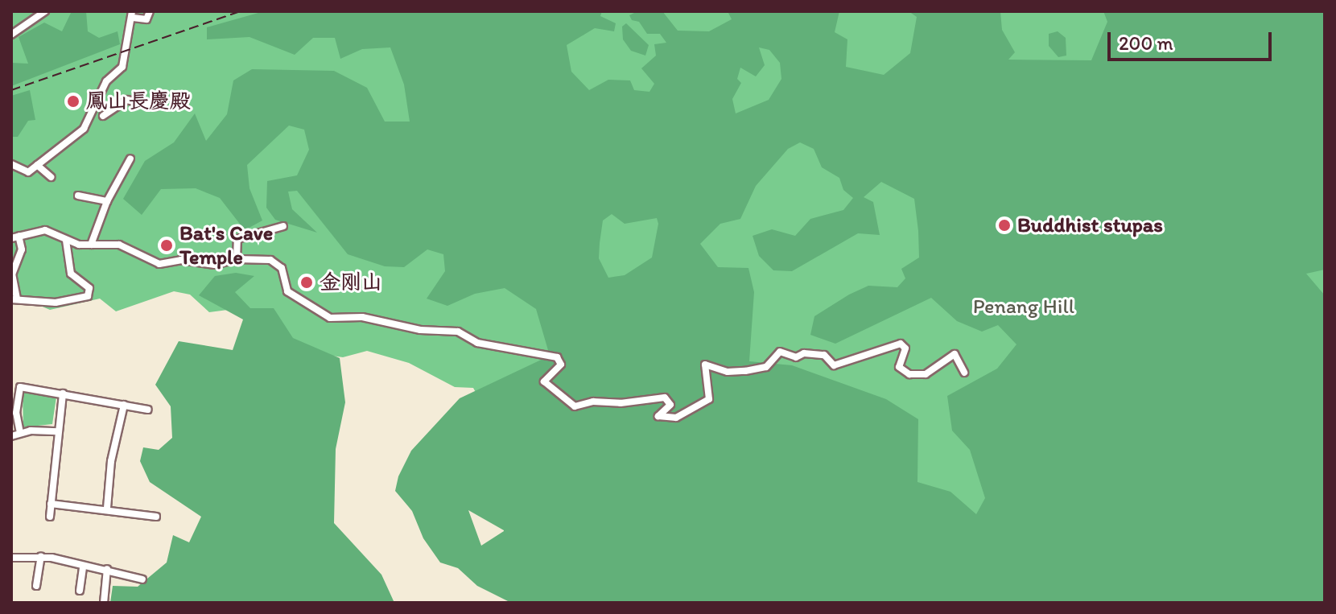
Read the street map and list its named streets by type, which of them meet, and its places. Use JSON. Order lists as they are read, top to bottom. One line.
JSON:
{"parks":["Penang Hill"],"places":["鳳山長慶殿","Buddhist stupas","Bat's Cave Temple","金刚山"],"scale_bar":"200 m"}
